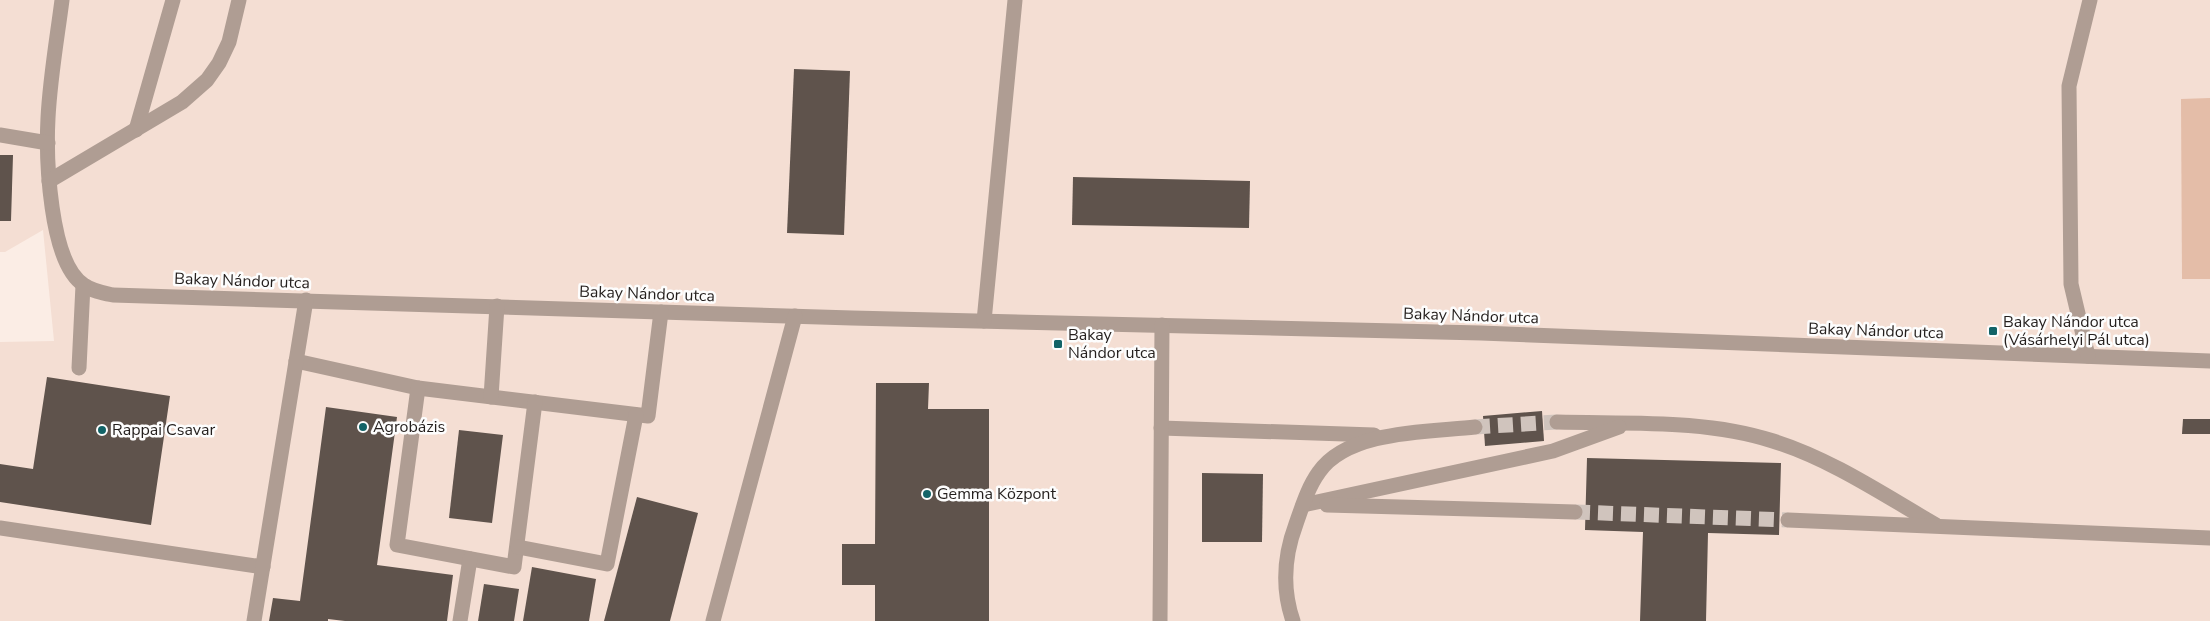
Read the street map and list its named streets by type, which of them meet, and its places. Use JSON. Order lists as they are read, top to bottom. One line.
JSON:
{"streets":{"street":["Bakay Nándor utca"]},"places":{"transit":["Bakay Nándor utca (Vásárhelyi Pál utca)","Bakay Nándor utca"],"other":["Agrobázis","Rappai Csavar","Gemma Központ"]}}
